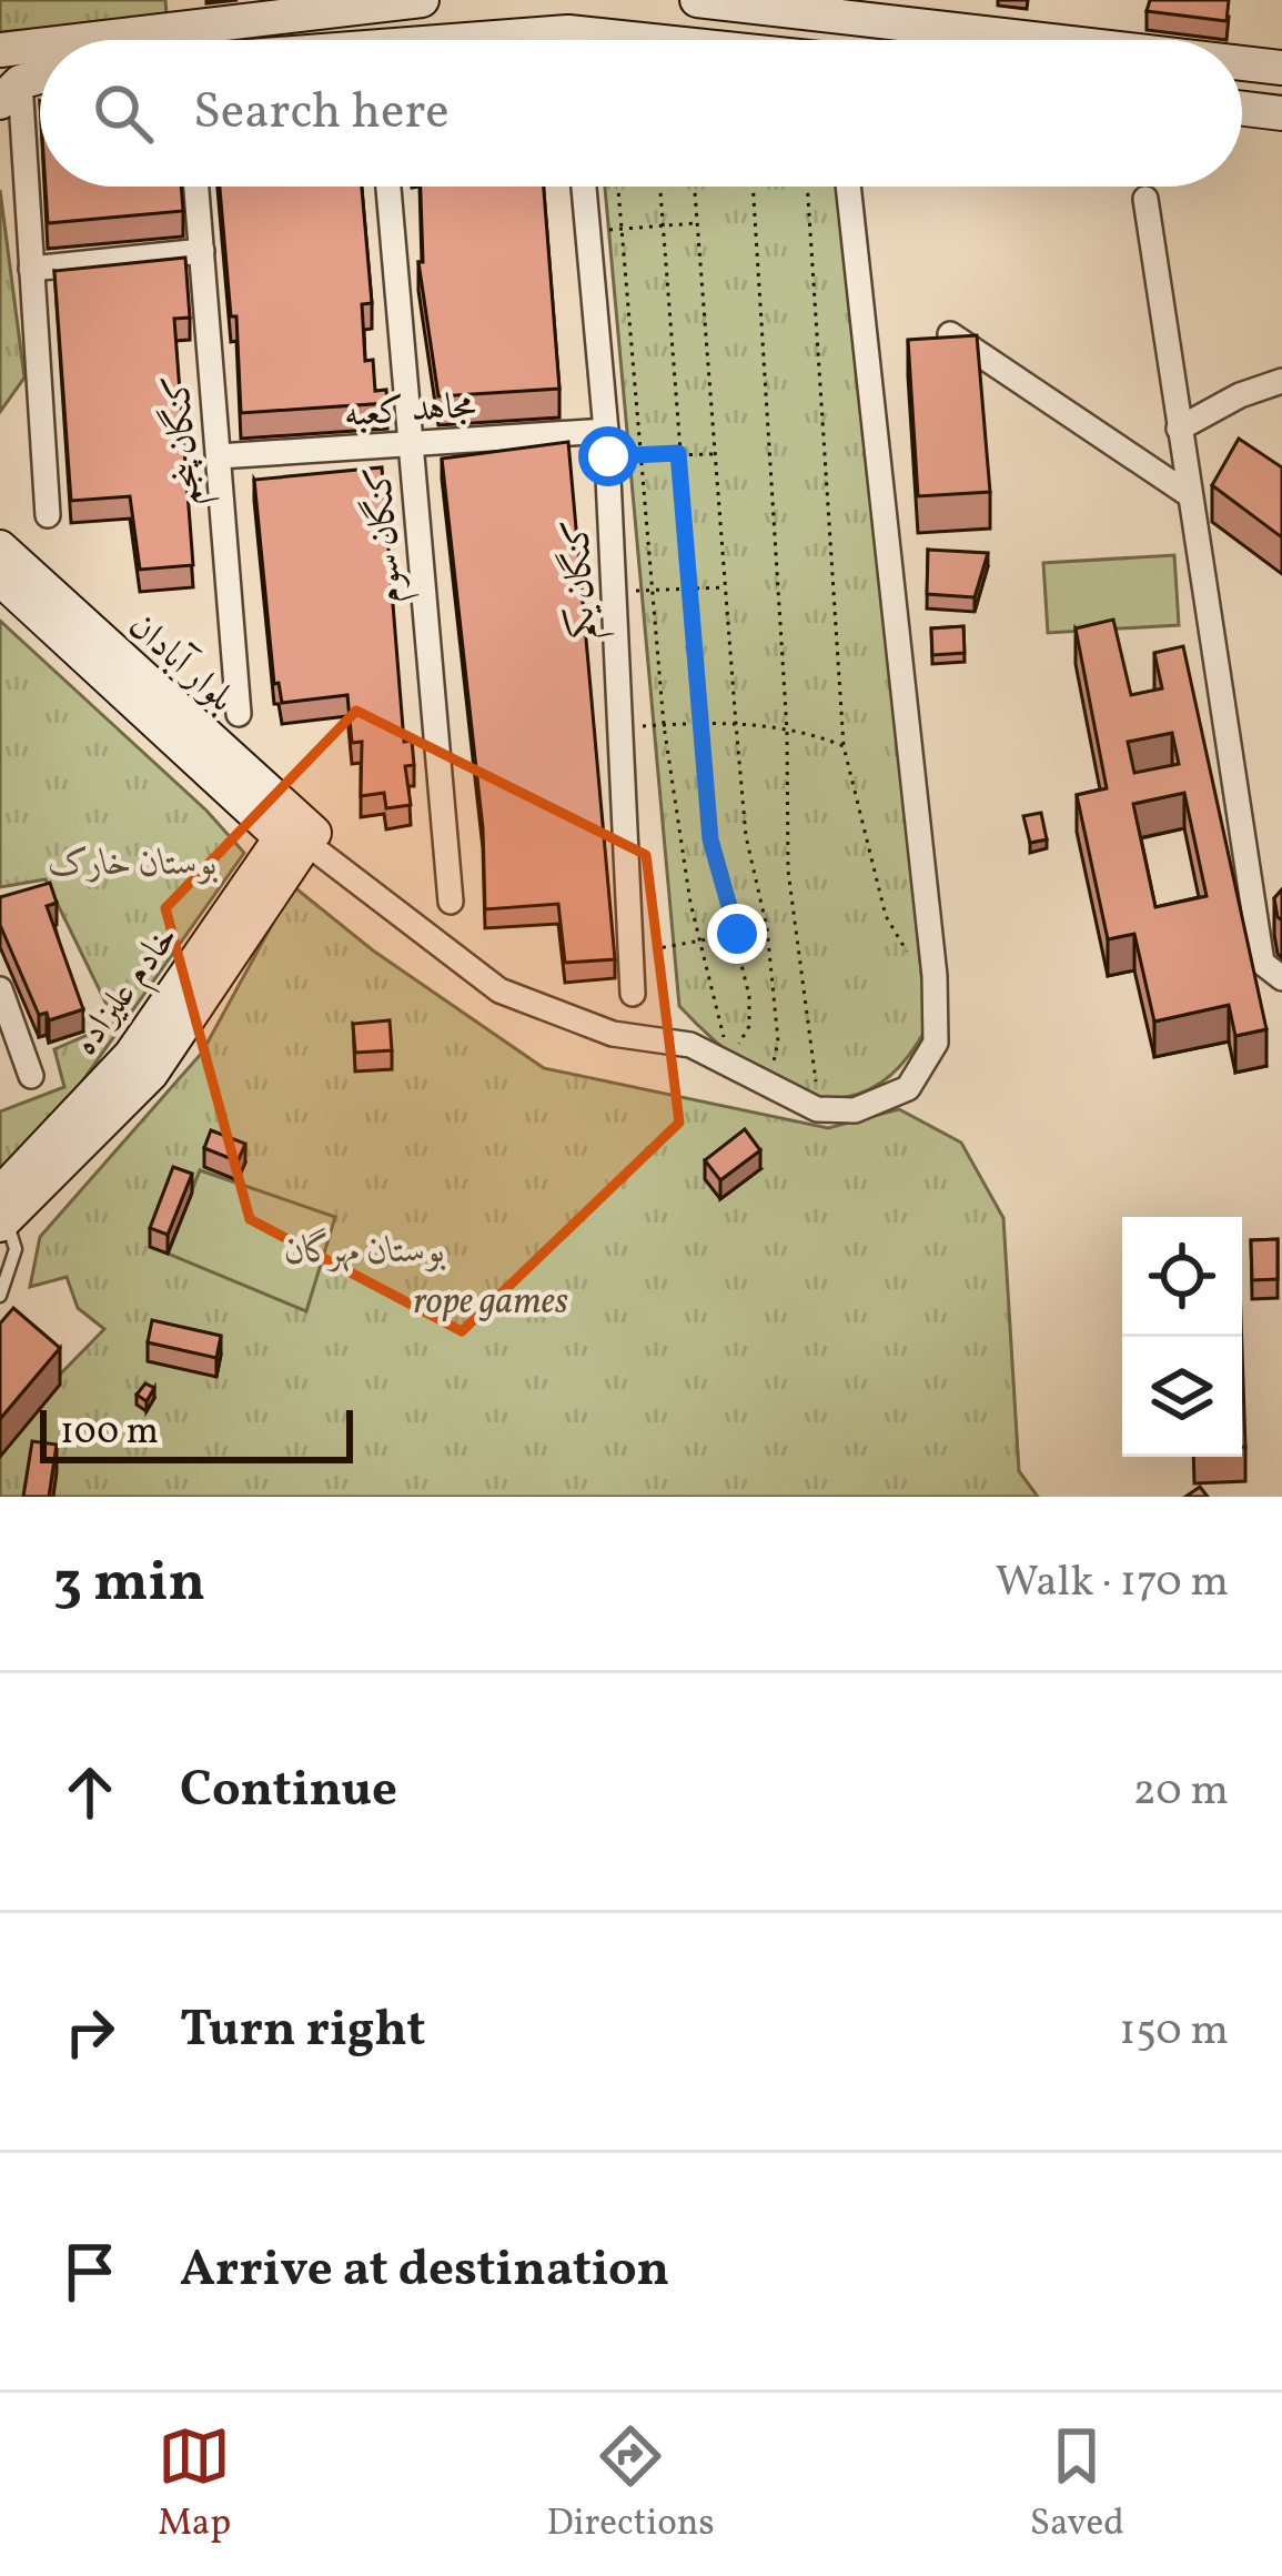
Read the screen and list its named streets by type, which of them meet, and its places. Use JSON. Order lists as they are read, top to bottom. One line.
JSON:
{"streets":{"main road":["بلوار آبادان","خادم علیزاده"],"street":["مجاهد کعبه","کنگان پنجم","کنگان سوم","کنگان یکم"]},"crossings":[["مجاهد کعبه","کنگان پنجم"],["مجاهد کعبه","کنگان سوم"],["مجاهد کعبه","کنگان یکم"],["بلوار آبادان","خادم علیزاده"]],"parks":["بوستان خارک","بوستان مهرگان","rope games"],"scale_bar":"100 m","page":{"search":"Search here","scale":"100 m","heading":["3 min","Walk · 170 m"],"list":[["Continue","20 m"],["Turn right","150 m"],"Arrive at destination"],"nav":["Map","Directions","Saved"]}}
